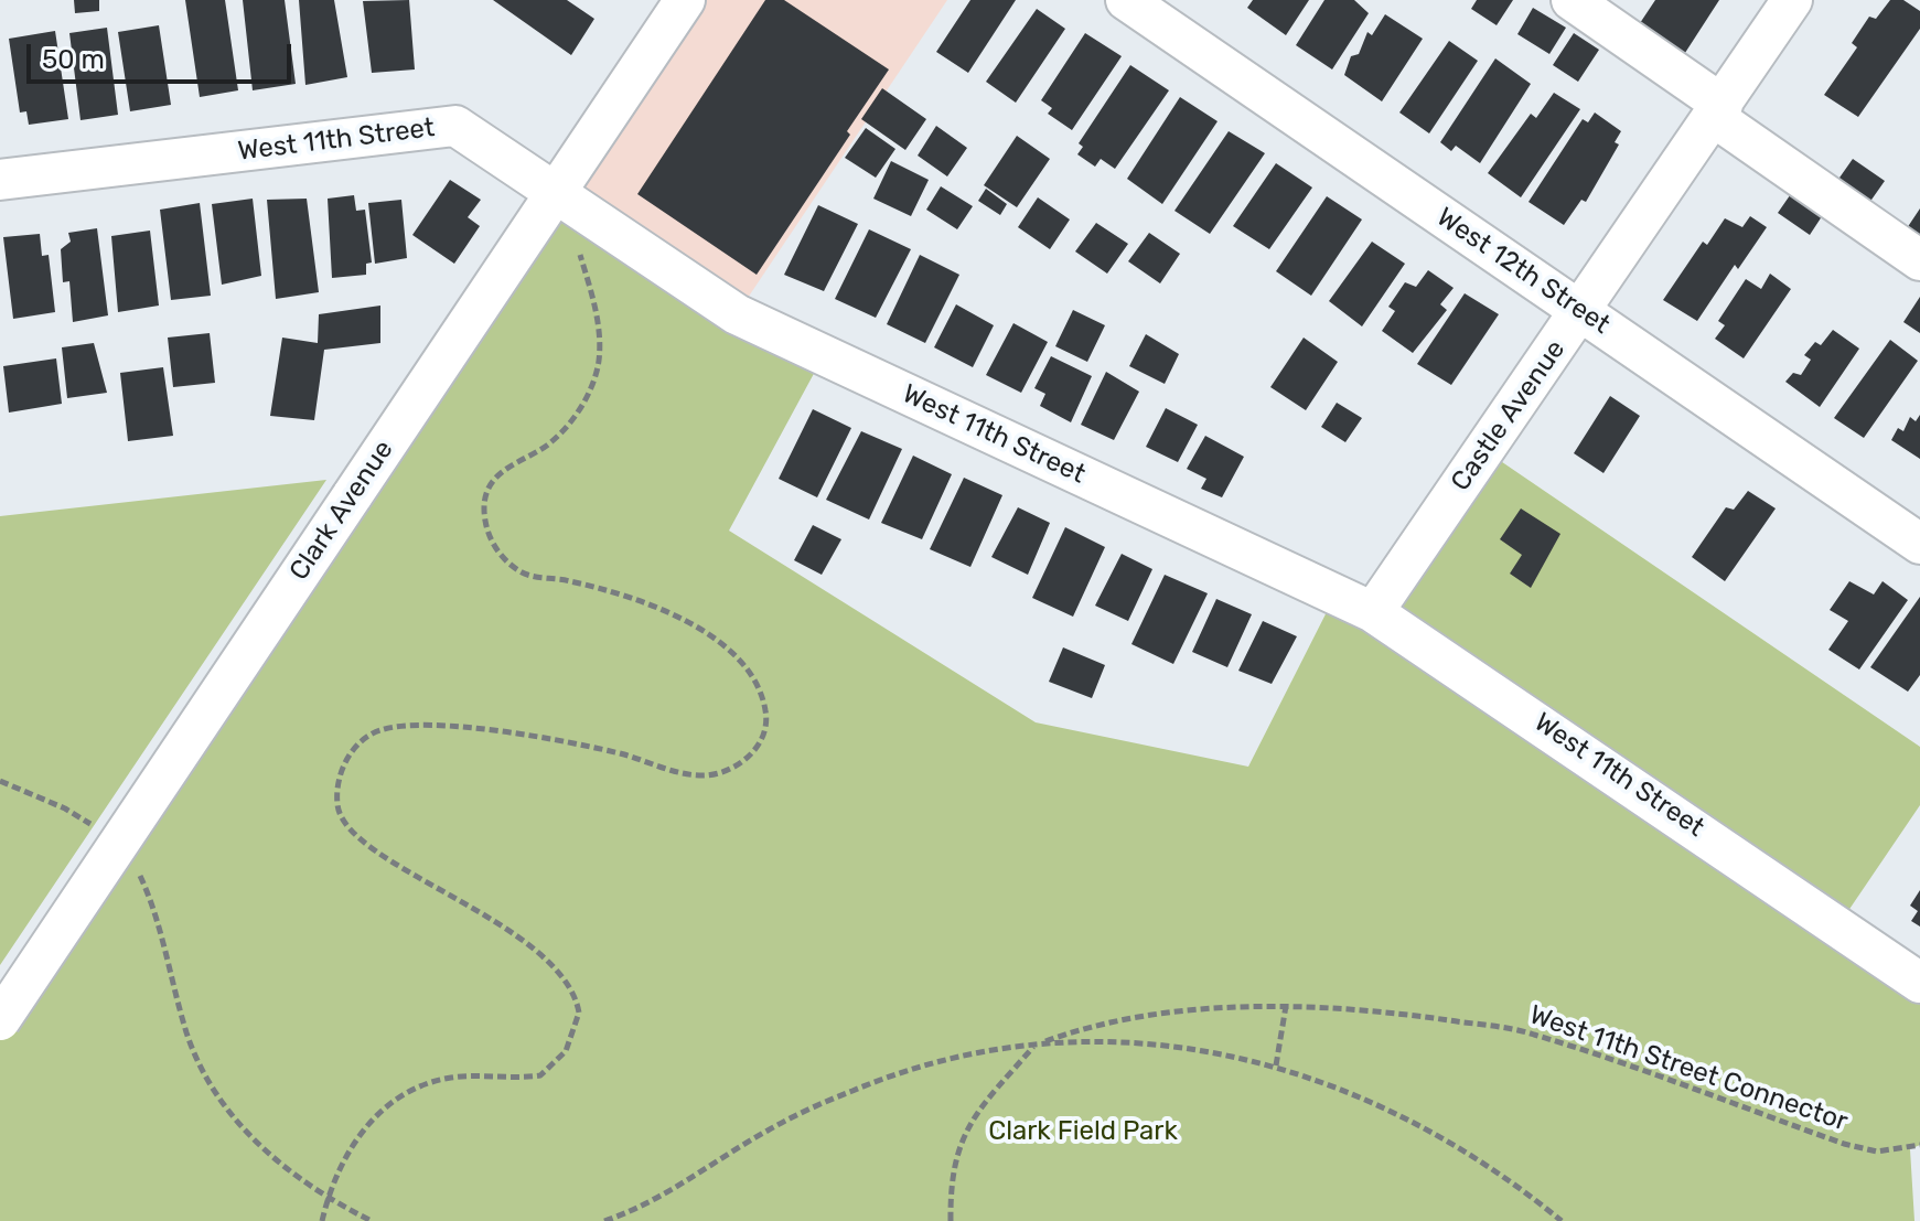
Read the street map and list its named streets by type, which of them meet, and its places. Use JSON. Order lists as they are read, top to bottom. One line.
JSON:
{"streets":{"street":["West 11th Street","West 12th Street","Castle Avenue","Clark Avenue"],"path":["West 11th Street Connector"]},"crossings":[["West 11th Street","Castle Avenue"],["West 11th Street","Clark Avenue"],["West 12th Street","Castle Avenue"]],"parks":["Clark Field Park"],"scale_bar":"50 m"}
